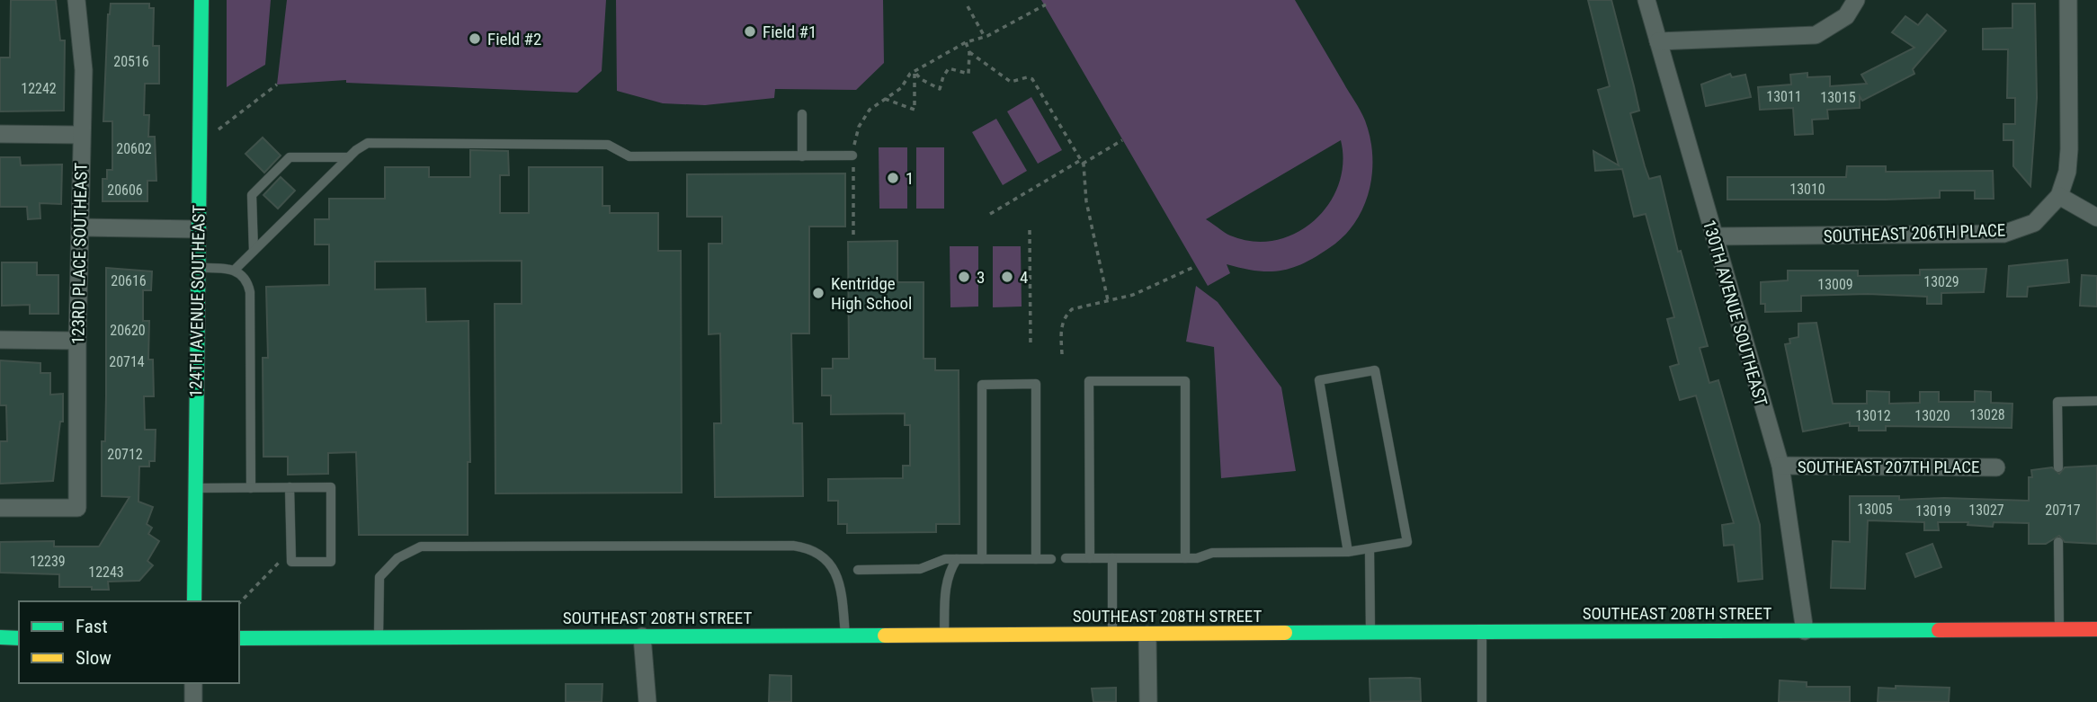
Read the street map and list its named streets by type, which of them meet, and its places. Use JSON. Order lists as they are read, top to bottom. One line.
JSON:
{"streets":{"main road":["124TH AVENUE SOUTHEAST","SOUTHEAST 208TH STREET"],"street":["SOUTHEAST 206TH PLACE","123RD PLACE SOUTHEAST","130TH AVENUE SOUTHEAST","SOUTHEAST 207TH PLACE"]},"crossings":[["SOUTHEAST 206TH PLACE","130TH AVENUE SOUTHEAST"],["130TH AVENUE SOUTHEAST","SOUTHEAST 207TH PLACE"],["130TH AVENUE SOUTHEAST","SOUTHEAST 208TH STREET"]],"places":["Field #1","Field #2","1","3","4","Kentridge High School"],"house_numbers":["20516","12242","13011","13015","20602","13010","20606","20616","13029","13009","20620","20714","13028","13012","13020","20712","13005","13027","20717","13019","12239","12243"],"legend":["Fast","Slow"]}
